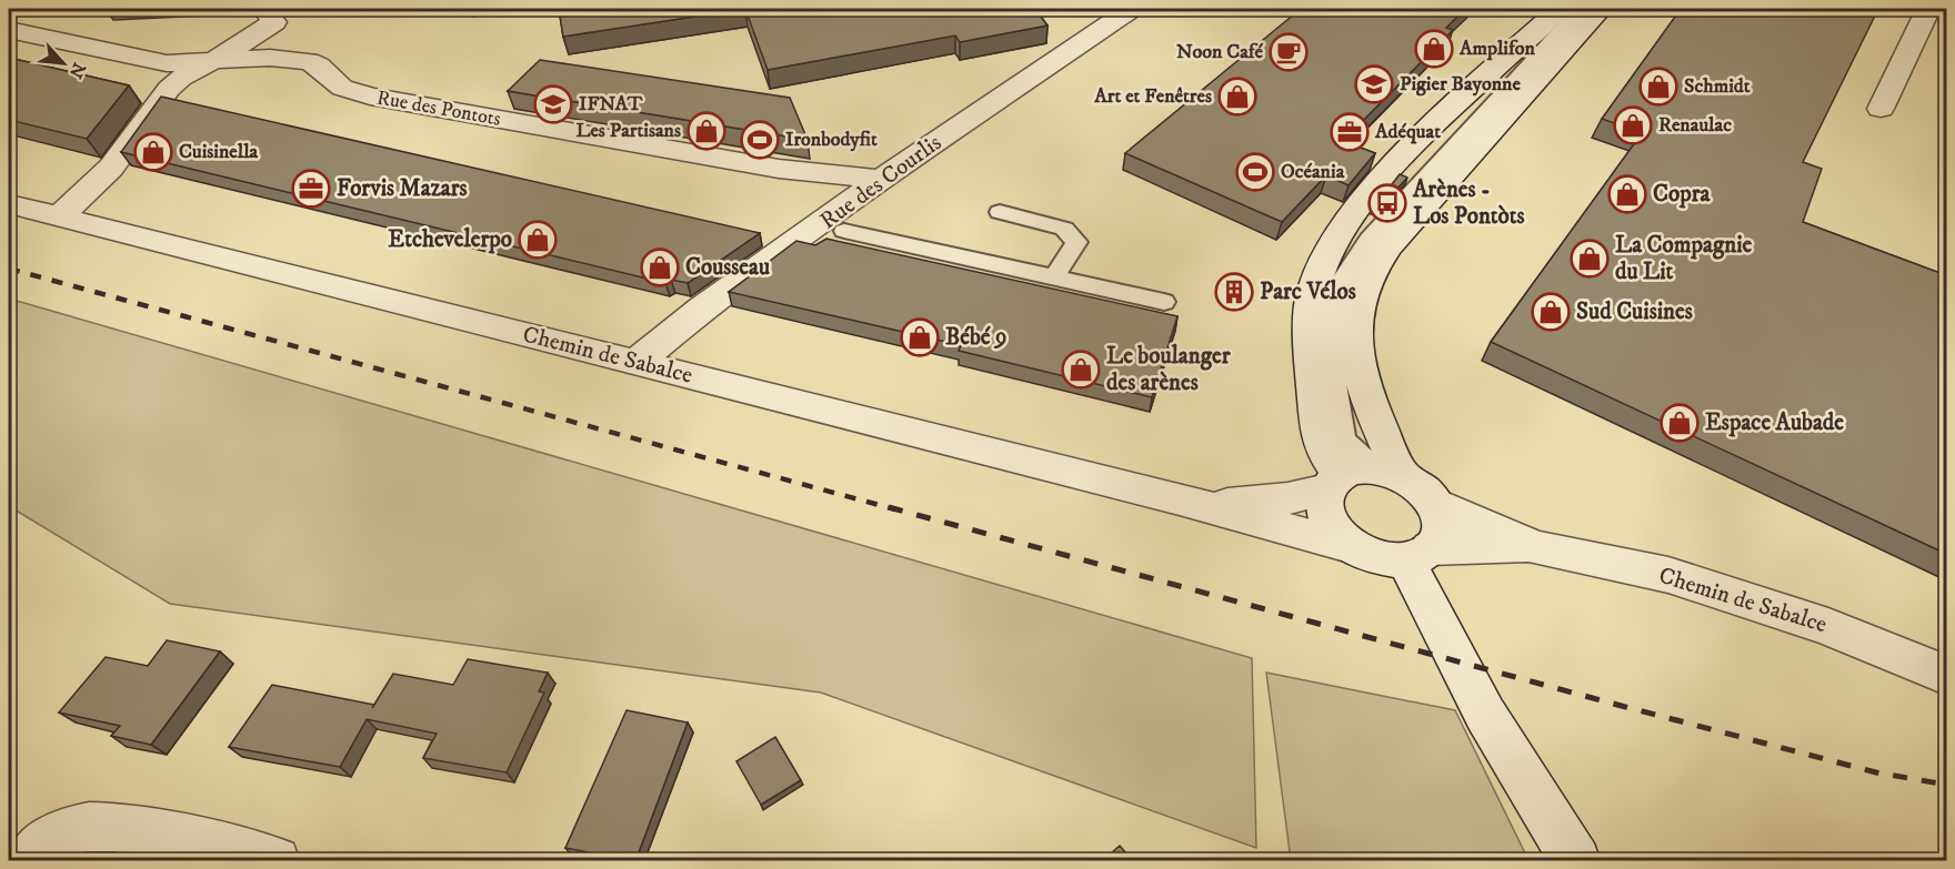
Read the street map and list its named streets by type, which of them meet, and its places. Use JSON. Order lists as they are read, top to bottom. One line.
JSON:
{"streets":{"street":["Rue des Pontots","Rue des Courlis","Chemin de Sabalce"]},"crossings":[["Rue des Pontots","Rue des Courlis"],["Rue des Courlis","Chemin de Sabalce"]],"places":{"shop":["Amplifon","Schmidt","Art et Fenêtres","Renaulac","Les Partisans","Cuisinella","Copra","Etchevelerpo","La Compagnie du Lit","Cousseau","Sud Cuisines","Bébé 9","Le boulanger des arènes","Espace Aubade"],"cafe":["Noon Café"],"school or university":["Pigier Bayonne","IFNAT"],"office":["Adéquat","Forvis Mazars"],"sports":["Ironbodyfit","Océania"],"bus stop":["Arènes - Los Pontòts"],"building":["Parc Vélos"]},"north":"bottom right"}
